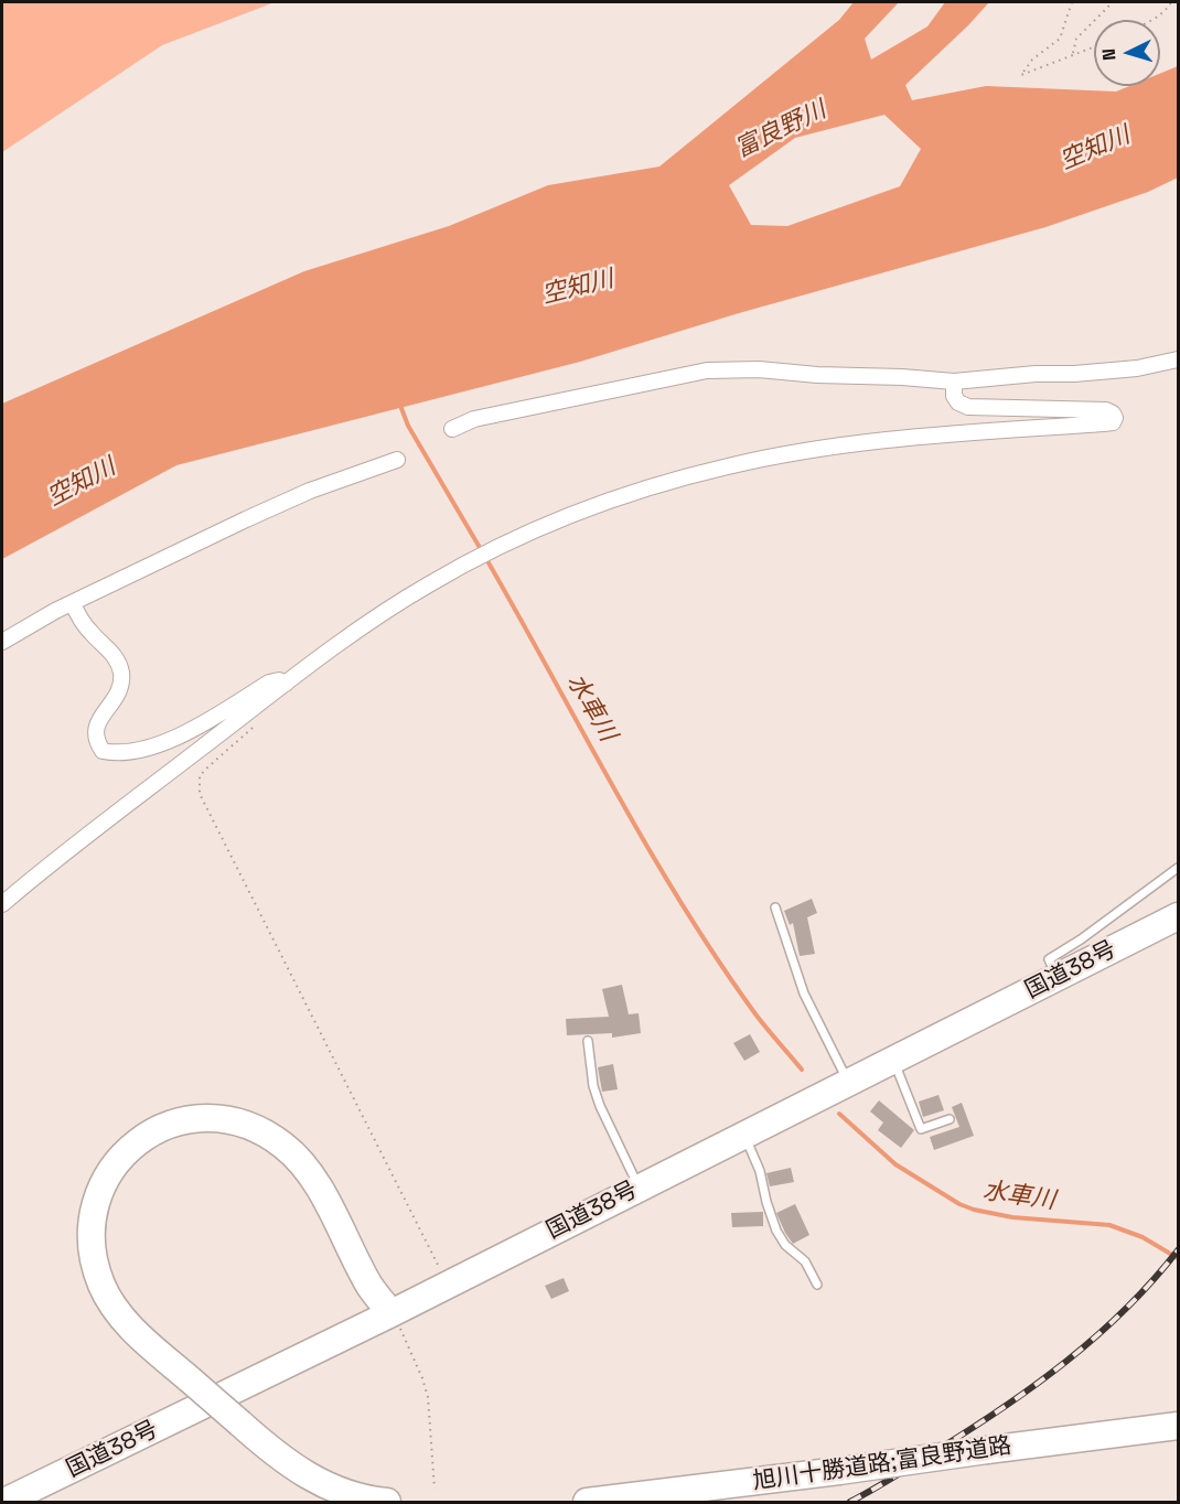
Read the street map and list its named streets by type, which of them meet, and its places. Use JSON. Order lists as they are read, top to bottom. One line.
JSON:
{"streets":{"highway":["国道38号","旭川十勝道路;富良野道路"]},"water":["富良野川","空知川","水車川"],"north":"left"}
